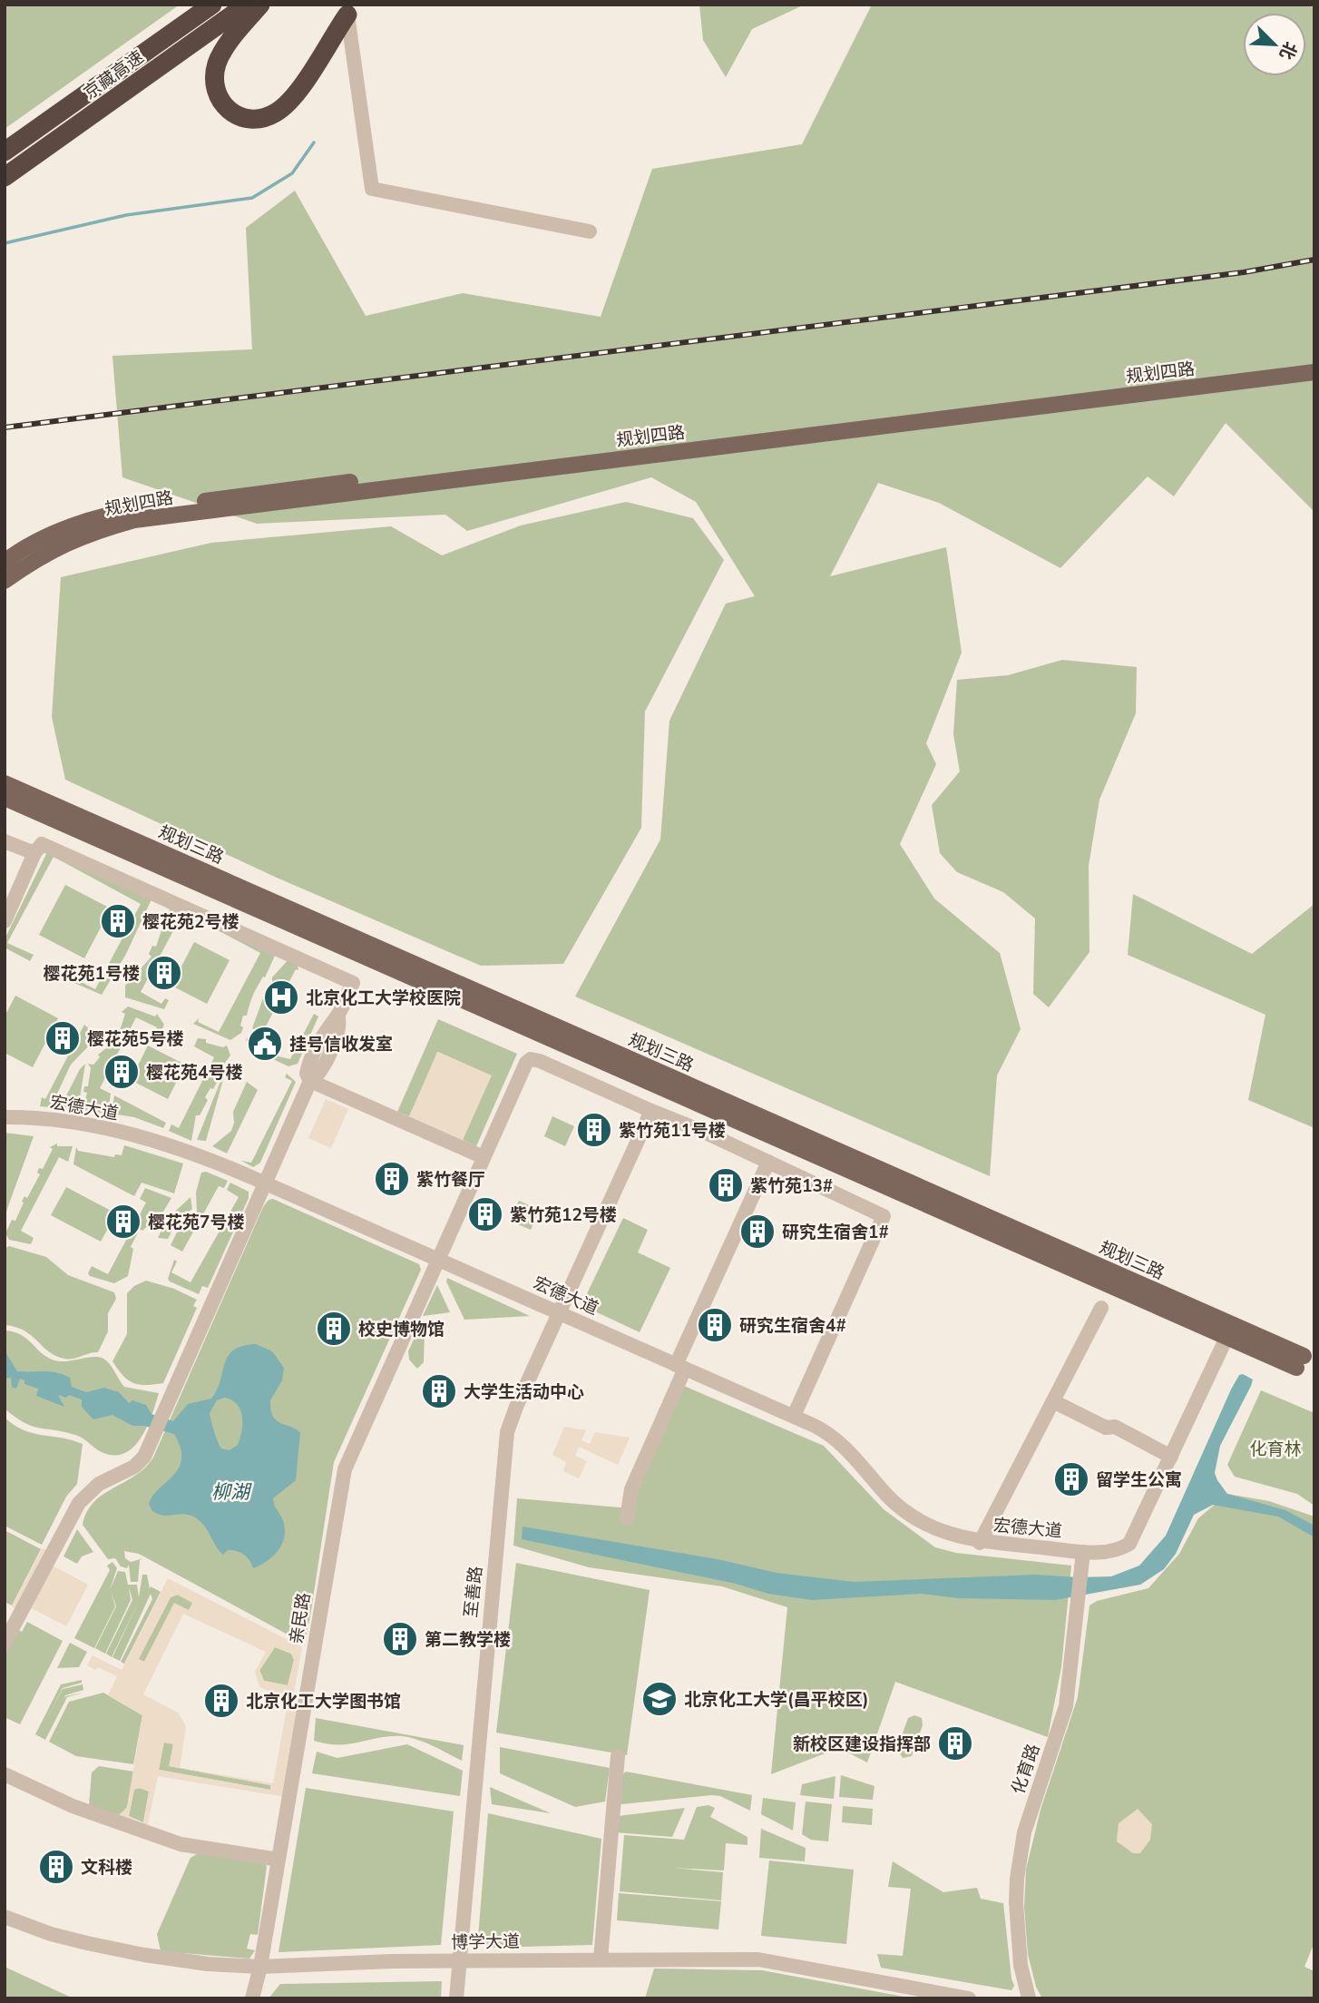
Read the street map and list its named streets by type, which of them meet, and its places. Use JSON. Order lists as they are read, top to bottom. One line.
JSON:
{"streets":{"highway":["京藏高速"],"main road":["规划四路","规划三路"],"street":["宏德大道","至善路","亲民路","化育路","博学大道"]},"crossings":[["宏德大道","至善路"],["宏德大道","亲民路"],["宏德大道","化育路"],["至善路","亲民路"],["至善路","博学大道"],["亲民路","博学大道"]],"water":["柳湖"],"parks":["化育林"],"places":{"building":["樱花苑2号楼","樱花苑1号楼","樱花苑5号楼","樱花苑4号楼","紫竹苑11号楼","紫竹餐厅","紫竹苑13#","紫竹苑12号楼","樱花苑7号楼","研究生宿舍1#","研究生宿舍4#","校史博物馆","大学生活动中心","留学生公寓","第二教学楼","北京化工大学图书馆","新校区建设指挥部","文科楼"],"hospital":["北京化工大学校医院"],"public building":["挂号信收发室"],"school or university":["北京化工大学(昌平校区)"]},"north":"bottom right"}
